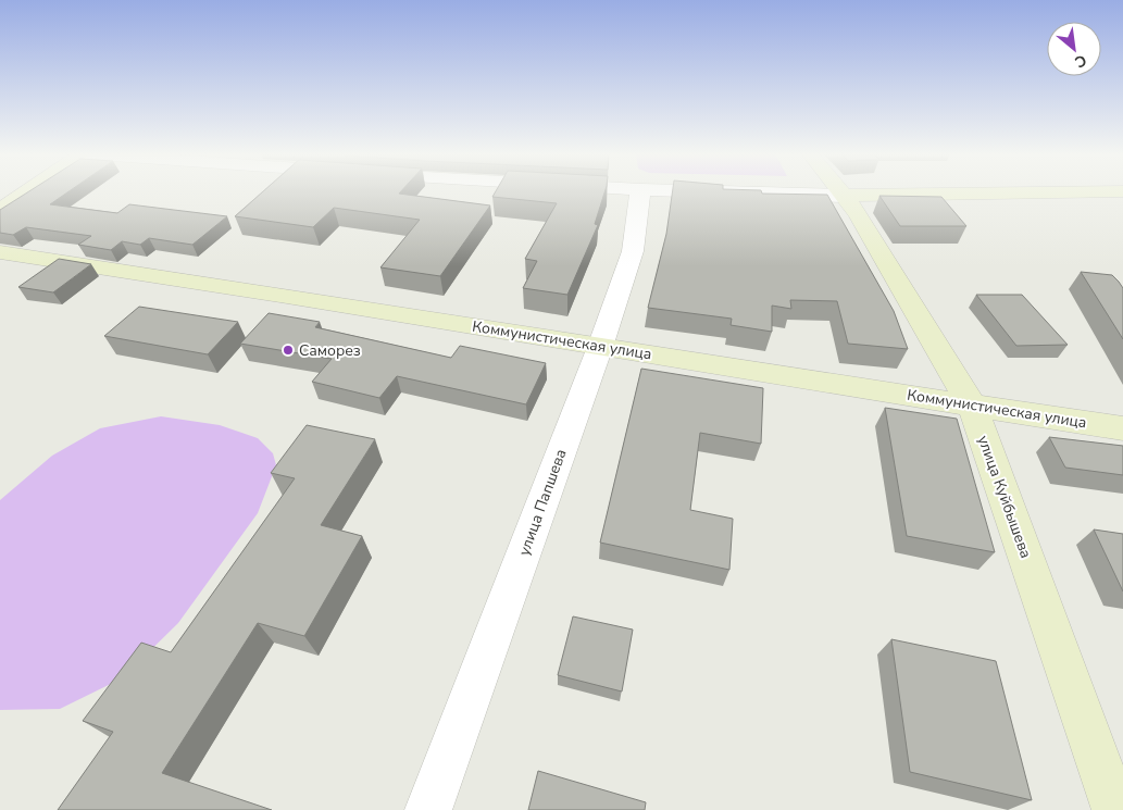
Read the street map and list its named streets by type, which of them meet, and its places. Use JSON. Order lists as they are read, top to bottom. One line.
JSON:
{"streets":{"street":["Коммунистическая улица","улица Куйбышева","улица Папшева"]},"crossings":[["Коммунистическая улица","улица Куйбышева"],["Коммунистическая улица","улица Папшева"]],"places":["Саморез"],"north":"bottom right"}
